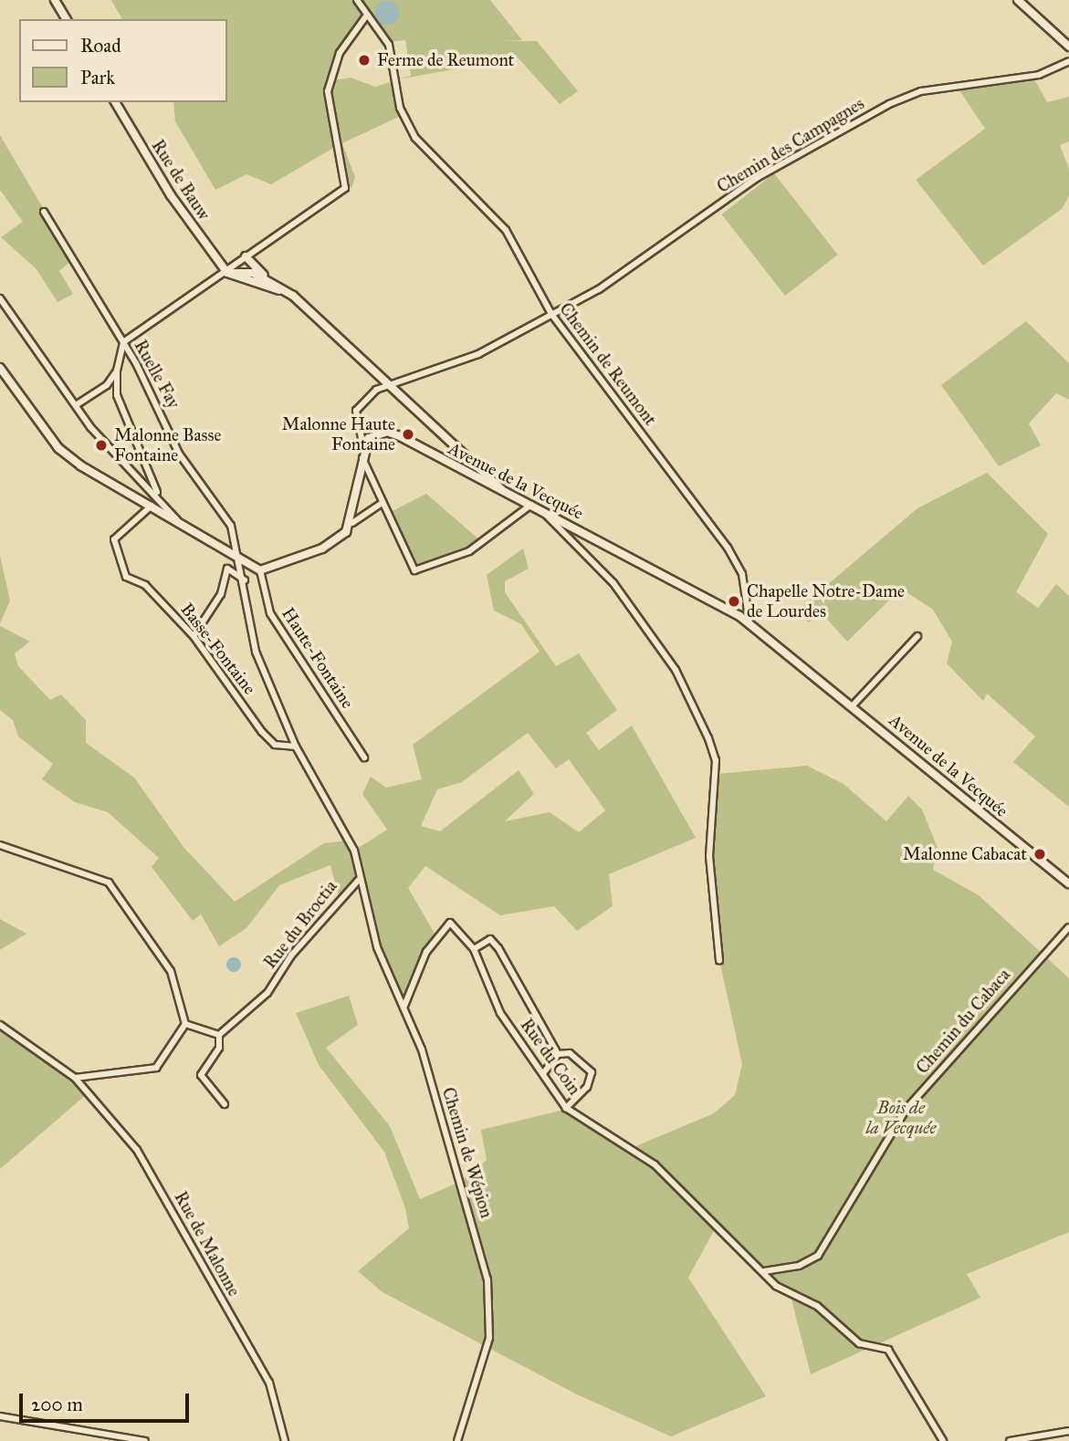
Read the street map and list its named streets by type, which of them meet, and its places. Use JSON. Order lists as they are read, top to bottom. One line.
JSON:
{"streets":{"main road":["Rue de Bauw","Avenue de la Vecquée"],"street":["Chemin des Campagnes","Chemin de Reumont","Ruelle Fay","Basse-Fontaine","Haute-Fontaine","Rue du Broctia","Chemin du Cabaca","Rue du Coin","Chemin de Wépion","Rue de Malonne"]},"crossings":[["Chemin des Campagnes","Chemin de Reumont"],["Chemin des Campagnes","Avenue de la Vecquée"],["Chemin de Reumont","Avenue de la Vecquée"],["Basse-Fontaine","Rue du Broctia"],["Rue du Broctia","Chemin de Wépion"],["Chemin du Cabaca","Rue du Coin"],["Rue du Coin","Chemin de Wépion"]],"parks":["Bois de la Vecquée"],"places":["Ferme de Reumont","Malonne Haute Fontaine","Malonne Basse Fontaine","Chapelle Notre-Dame de Lourdes","Malonne Cabacat"],"legend":["Road","Park"],"scale_bar":"200 m"}
